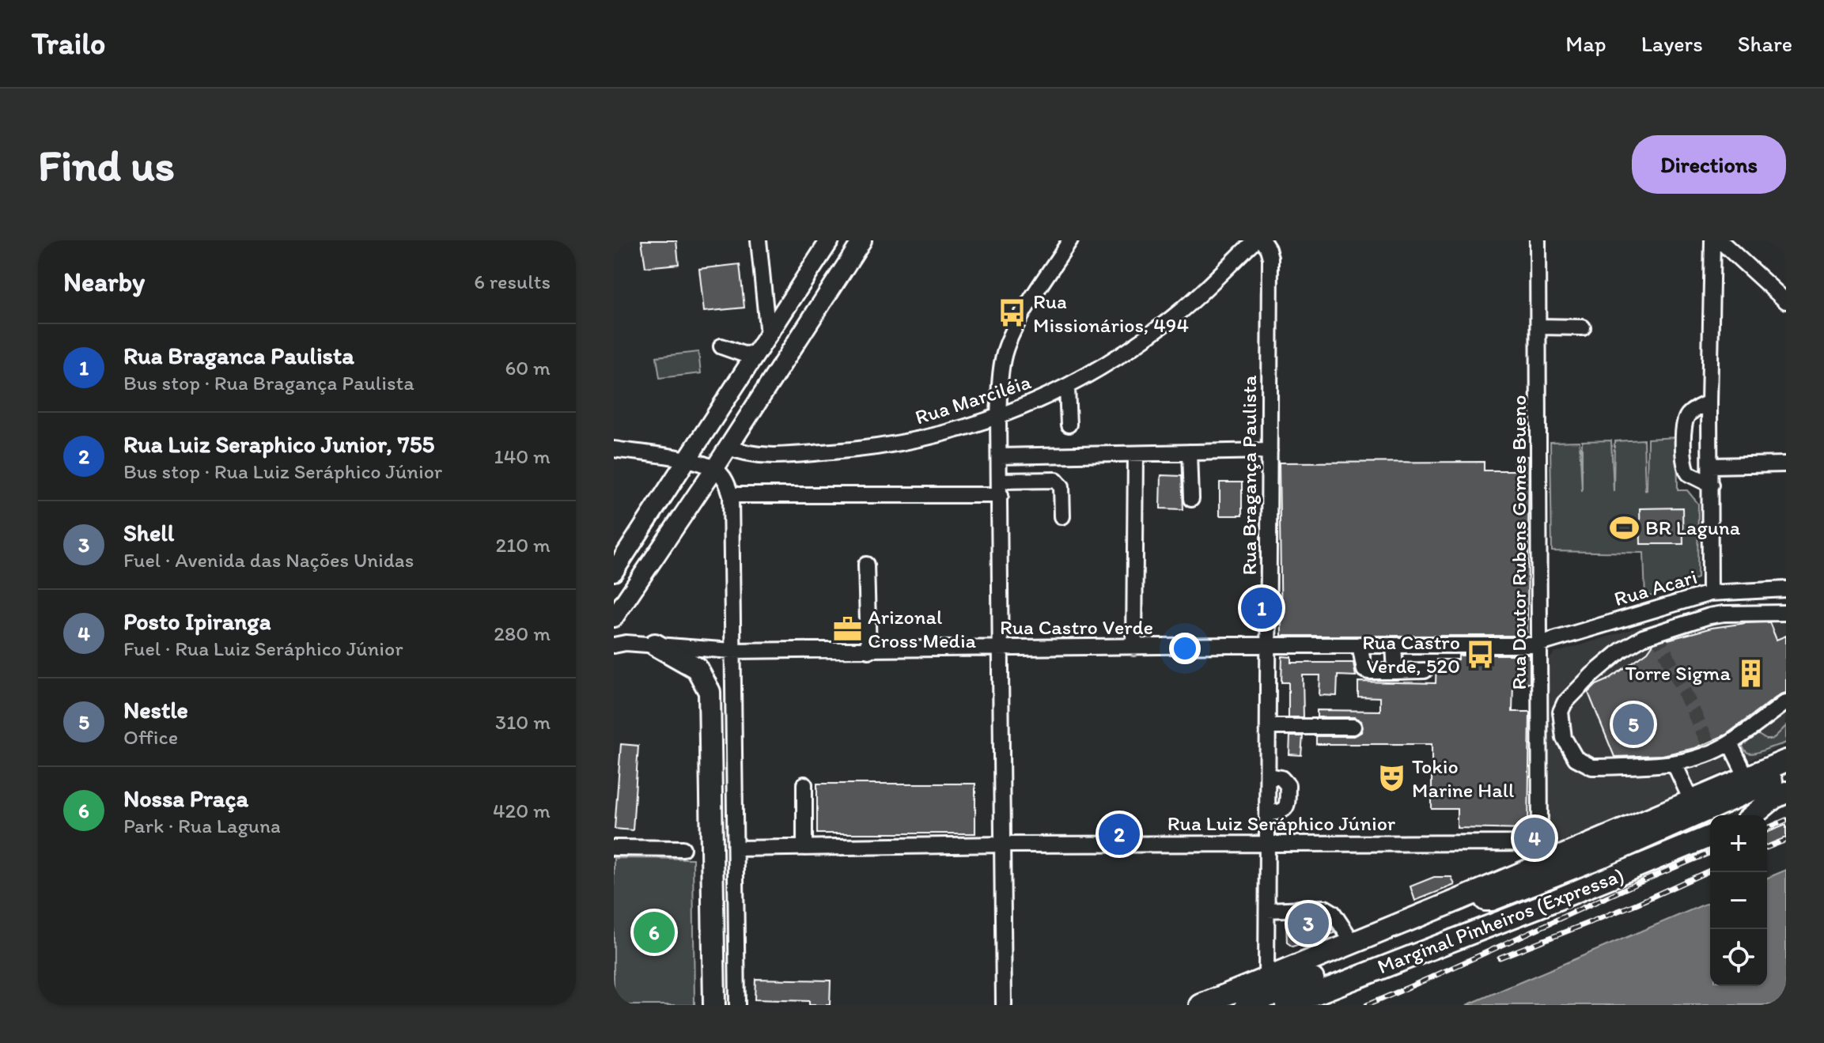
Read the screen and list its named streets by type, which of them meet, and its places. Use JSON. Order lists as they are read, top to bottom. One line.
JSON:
{"streets":{"highway":["Marginal Pinheiros (Expressa)"],"street":["Rua Marciléia","Rua Bragança Paulista","Rua Doutor Rubens Gomes Bueno","Rua Acari","Rua Castro Verde","Rua Luiz Seráphico Júnior"]},"crossings":[["Rua Bragança Paulista","Rua Castro Verde"],["Rua Bragança Paulista","Rua Luiz Seráphico Júnior"],["Rua Doutor Rubens Gomes Bueno","Rua Acari"],["Rua Doutor Rubens Gomes Bueno","Rua Castro Verde"],["Rua Doutor Rubens Gomes Bueno","Rua Luiz Seráphico Júnior"],["Rua Acari","Rua Castro Verde"]],"places":{"bus stop":["Rua Missionários, 494","Rua Castro Verde, 520"],"sports":["BR Laguna"],"office":["Arizonal Cross Media"],"building":["Torre Sigma"],"theatre":["Tokio Marine Hall"]},"page":{"header":"Trailo","nav":["Map","Layers","Share"],"buttons":"Directions","title":"Find us","heading":["Nearby","6 results"],"list":[{"mark":"1","name":"Rua Braganca Paulista","note":"Bus stop · Rua Bragança Paulista","value":"60 m"},{"mark":"2","name":"Rua Luiz Seraphico Junior, 755","note":"Bus stop · Rua Luiz Seráphico Júnior","value":"140 m"},{"mark":"3","name":"Shell","note":"Fuel · Avenida das Nações Unidas","value":"210 m"},{"mark":"4","name":"Posto Ipiranga","note":"Fuel · Rua Luiz Seráphico Júnior","value":"280 m"},{"mark":"5","name":"Nestle","note":"Office","value":"310 m"},{"mark":"6","name":"Nossa Praça","note":"Park · Rua Laguna","value":"420 m"}],"pins":["1","5","2","4","3","6"],"map_buttons":["+","−"]}}
